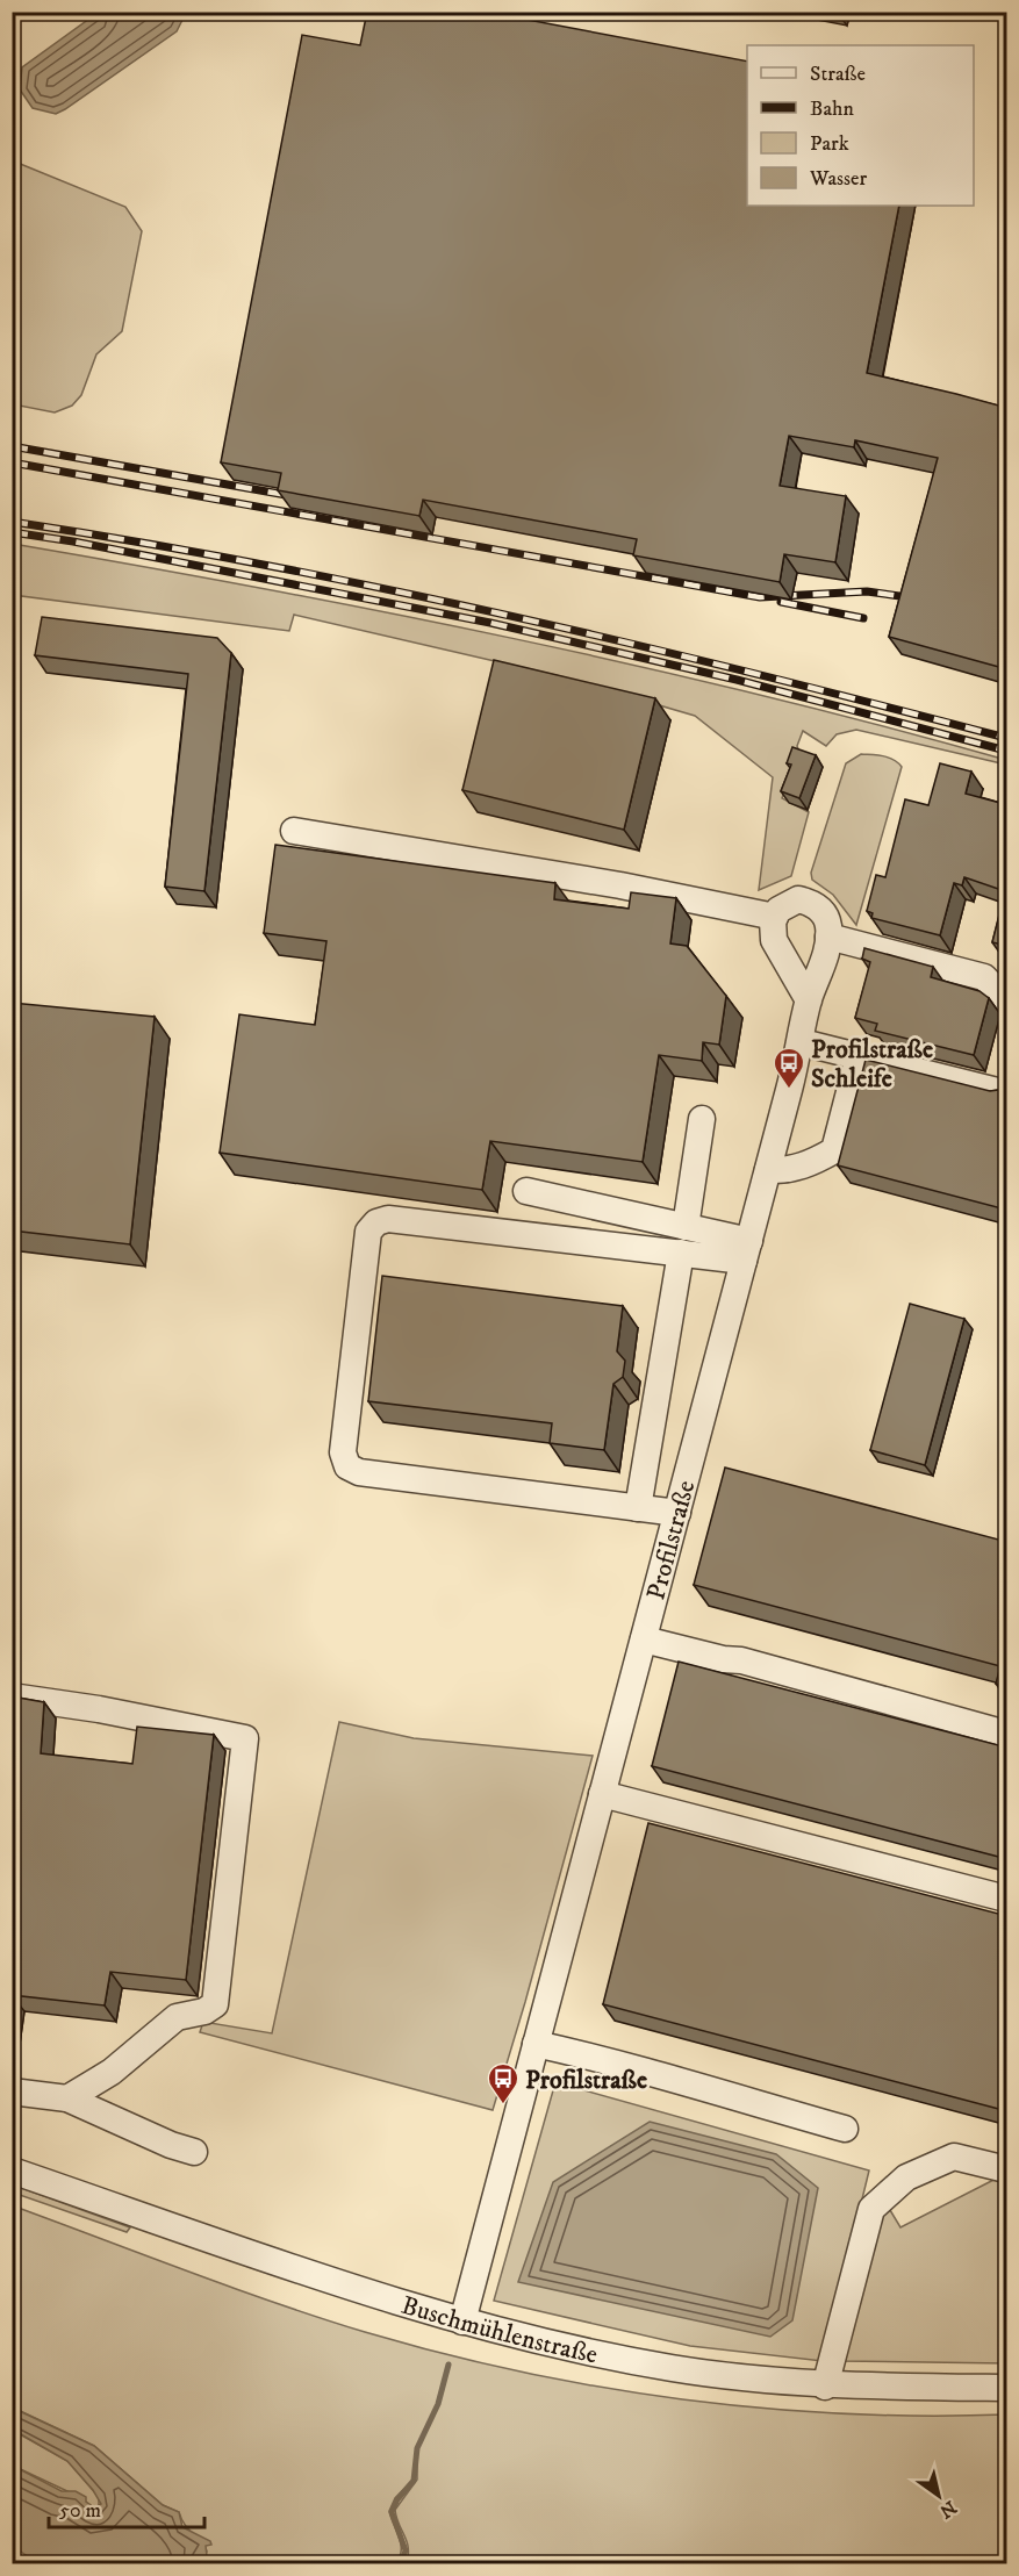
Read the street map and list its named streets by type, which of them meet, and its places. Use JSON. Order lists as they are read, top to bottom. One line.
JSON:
{"streets":{"street":["Profilstraße","Buschmühlenstraße"]},"crossings":[["Profilstraße","Buschmühlenstraße"]],"places":{"bus stop":["Profilstraße Schleife","Profilstraße"]},"legend":["Straße","Bahn","Park","Wasser"],"scale_bar":"50 m","north":"bottom right"}
